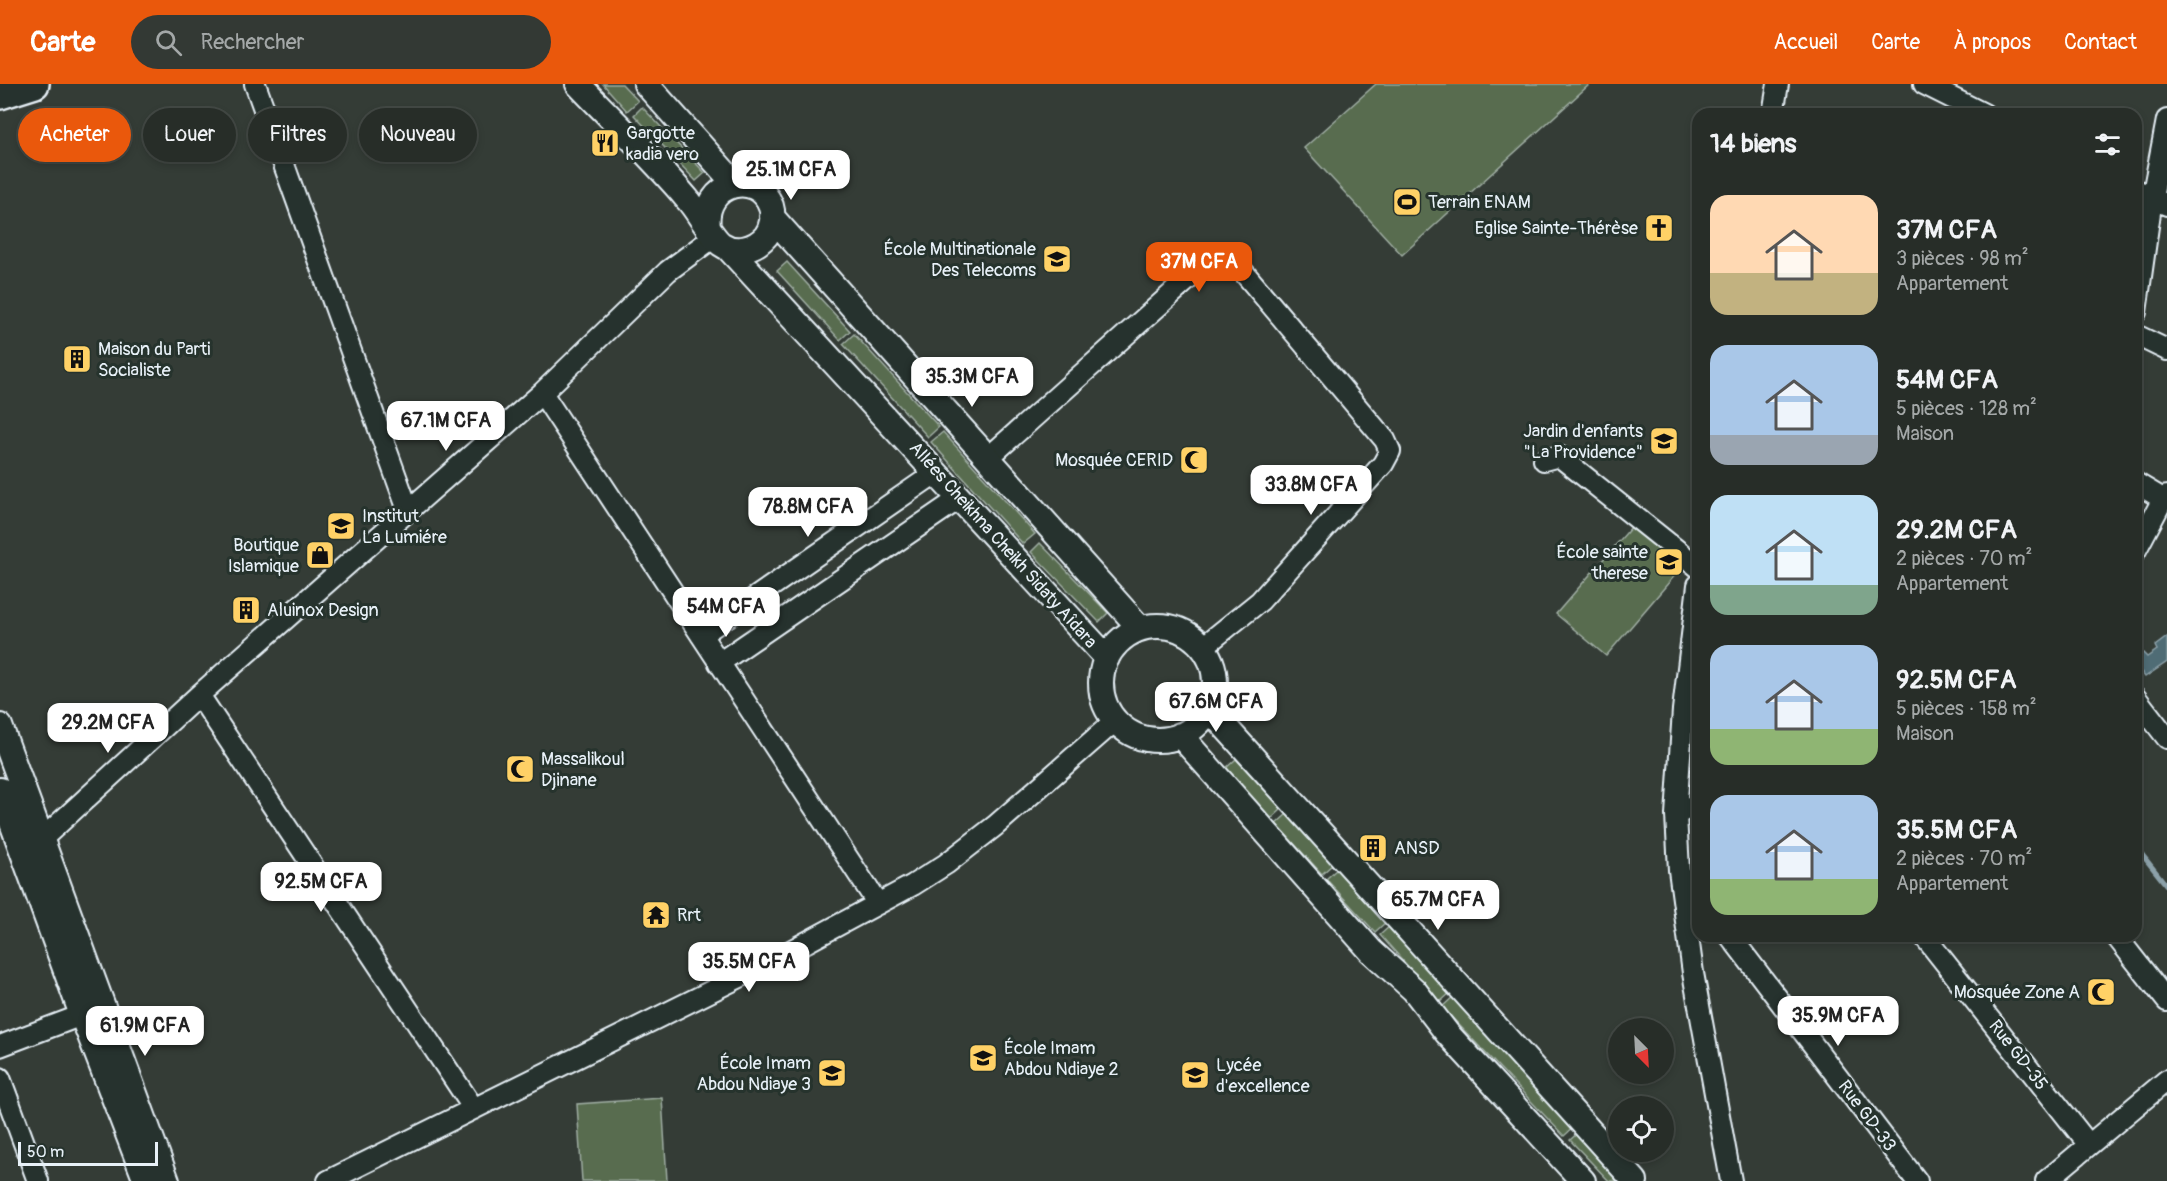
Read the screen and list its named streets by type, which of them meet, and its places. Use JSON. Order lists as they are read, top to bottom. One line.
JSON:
{"streets":{"street":["Allées Cheikhna Cheikh Sidaty Aîdara","Rue GD-35","Rue GD-33"]},"places":{"restaurant":["Gargotte kadia vero"],"sports":["Terrain ENAM"],"church":["Eglise Sainte-Thérèse"],"school or university":["École Multinationale Des Telecoms","Jardin d'enfants \"La Providence\"","Institut La Lumiére","École sainte therese","École Imam Abdou Ndiaye 2","École Imam Abdou Ndiaye 3","Lycée d'excellence"],"building":["Maison du Parti Socialiste","Aluinox Design","ANSD"],"mosque":["Mosquée CERID","Massalikoul Djinane","Mosquée Zone A"],"shop":["Boutique Islamique"],"temple":["Rrt"]},"scale_bar":"50 m","north":"bottom right","page":{"header":"Carte","search":"Rechercher","nav":["Accueil","Carte","À propos","Contact"],"chip":["Acheter","Louer","Filtres","Nouveau"],"heading":"14 biens","price":["25.1M CFA","37M CFA","35.3M CFA","67.1M CFA","33.8M CFA","78.8M CFA","54M CFA","67.6M CFA","29.2M CFA","92.5M CFA","65.7M CFA","35.5M CFA","35.9M CFA","61.9M CFA"],"list":[{"name":"37M CFA","note":"3 pièces · 98 m² · Appartement"},{"name":"54M CFA","note":"5 pièces · 128 m² · Maison"},{"name":"29.2M CFA","note":"2 pièces · 70 m² · Appartement"},{"name":"92.5M CFA","note":"5 pièces · 158 m² · Maison"},{"name":"35.5M CFA","note":"2 pièces · 70 m² · Appartement"}],"scale":"50 m"}}
